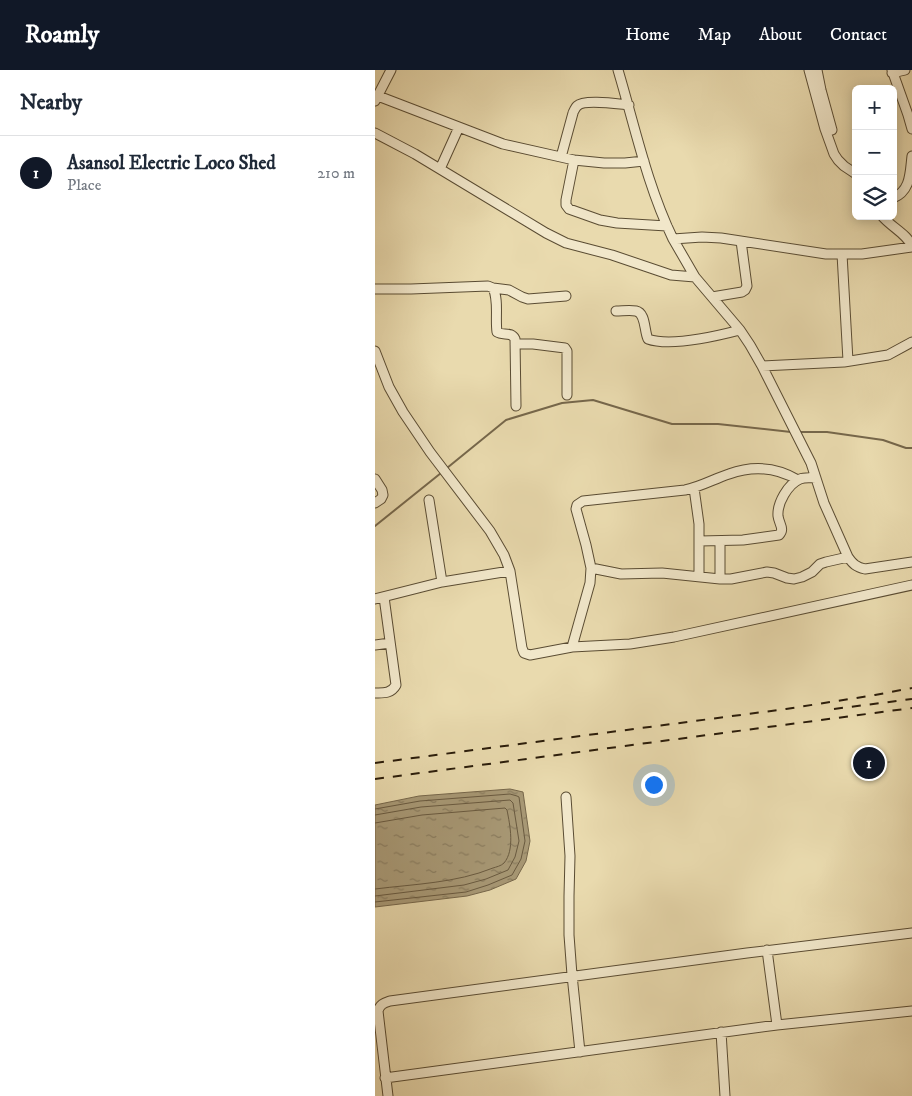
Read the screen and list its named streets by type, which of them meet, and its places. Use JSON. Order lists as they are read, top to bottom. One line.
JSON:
{"page":{"header":"Roamly","nav":["Home","Map","About","Contact"],"heading":"Nearby","map_buttons":["+","−"],"list":[{"mark":"1","name":"Asansol Electric Loco Shed","note":"Place","value":"210 m"}],"pins":"1"}}
